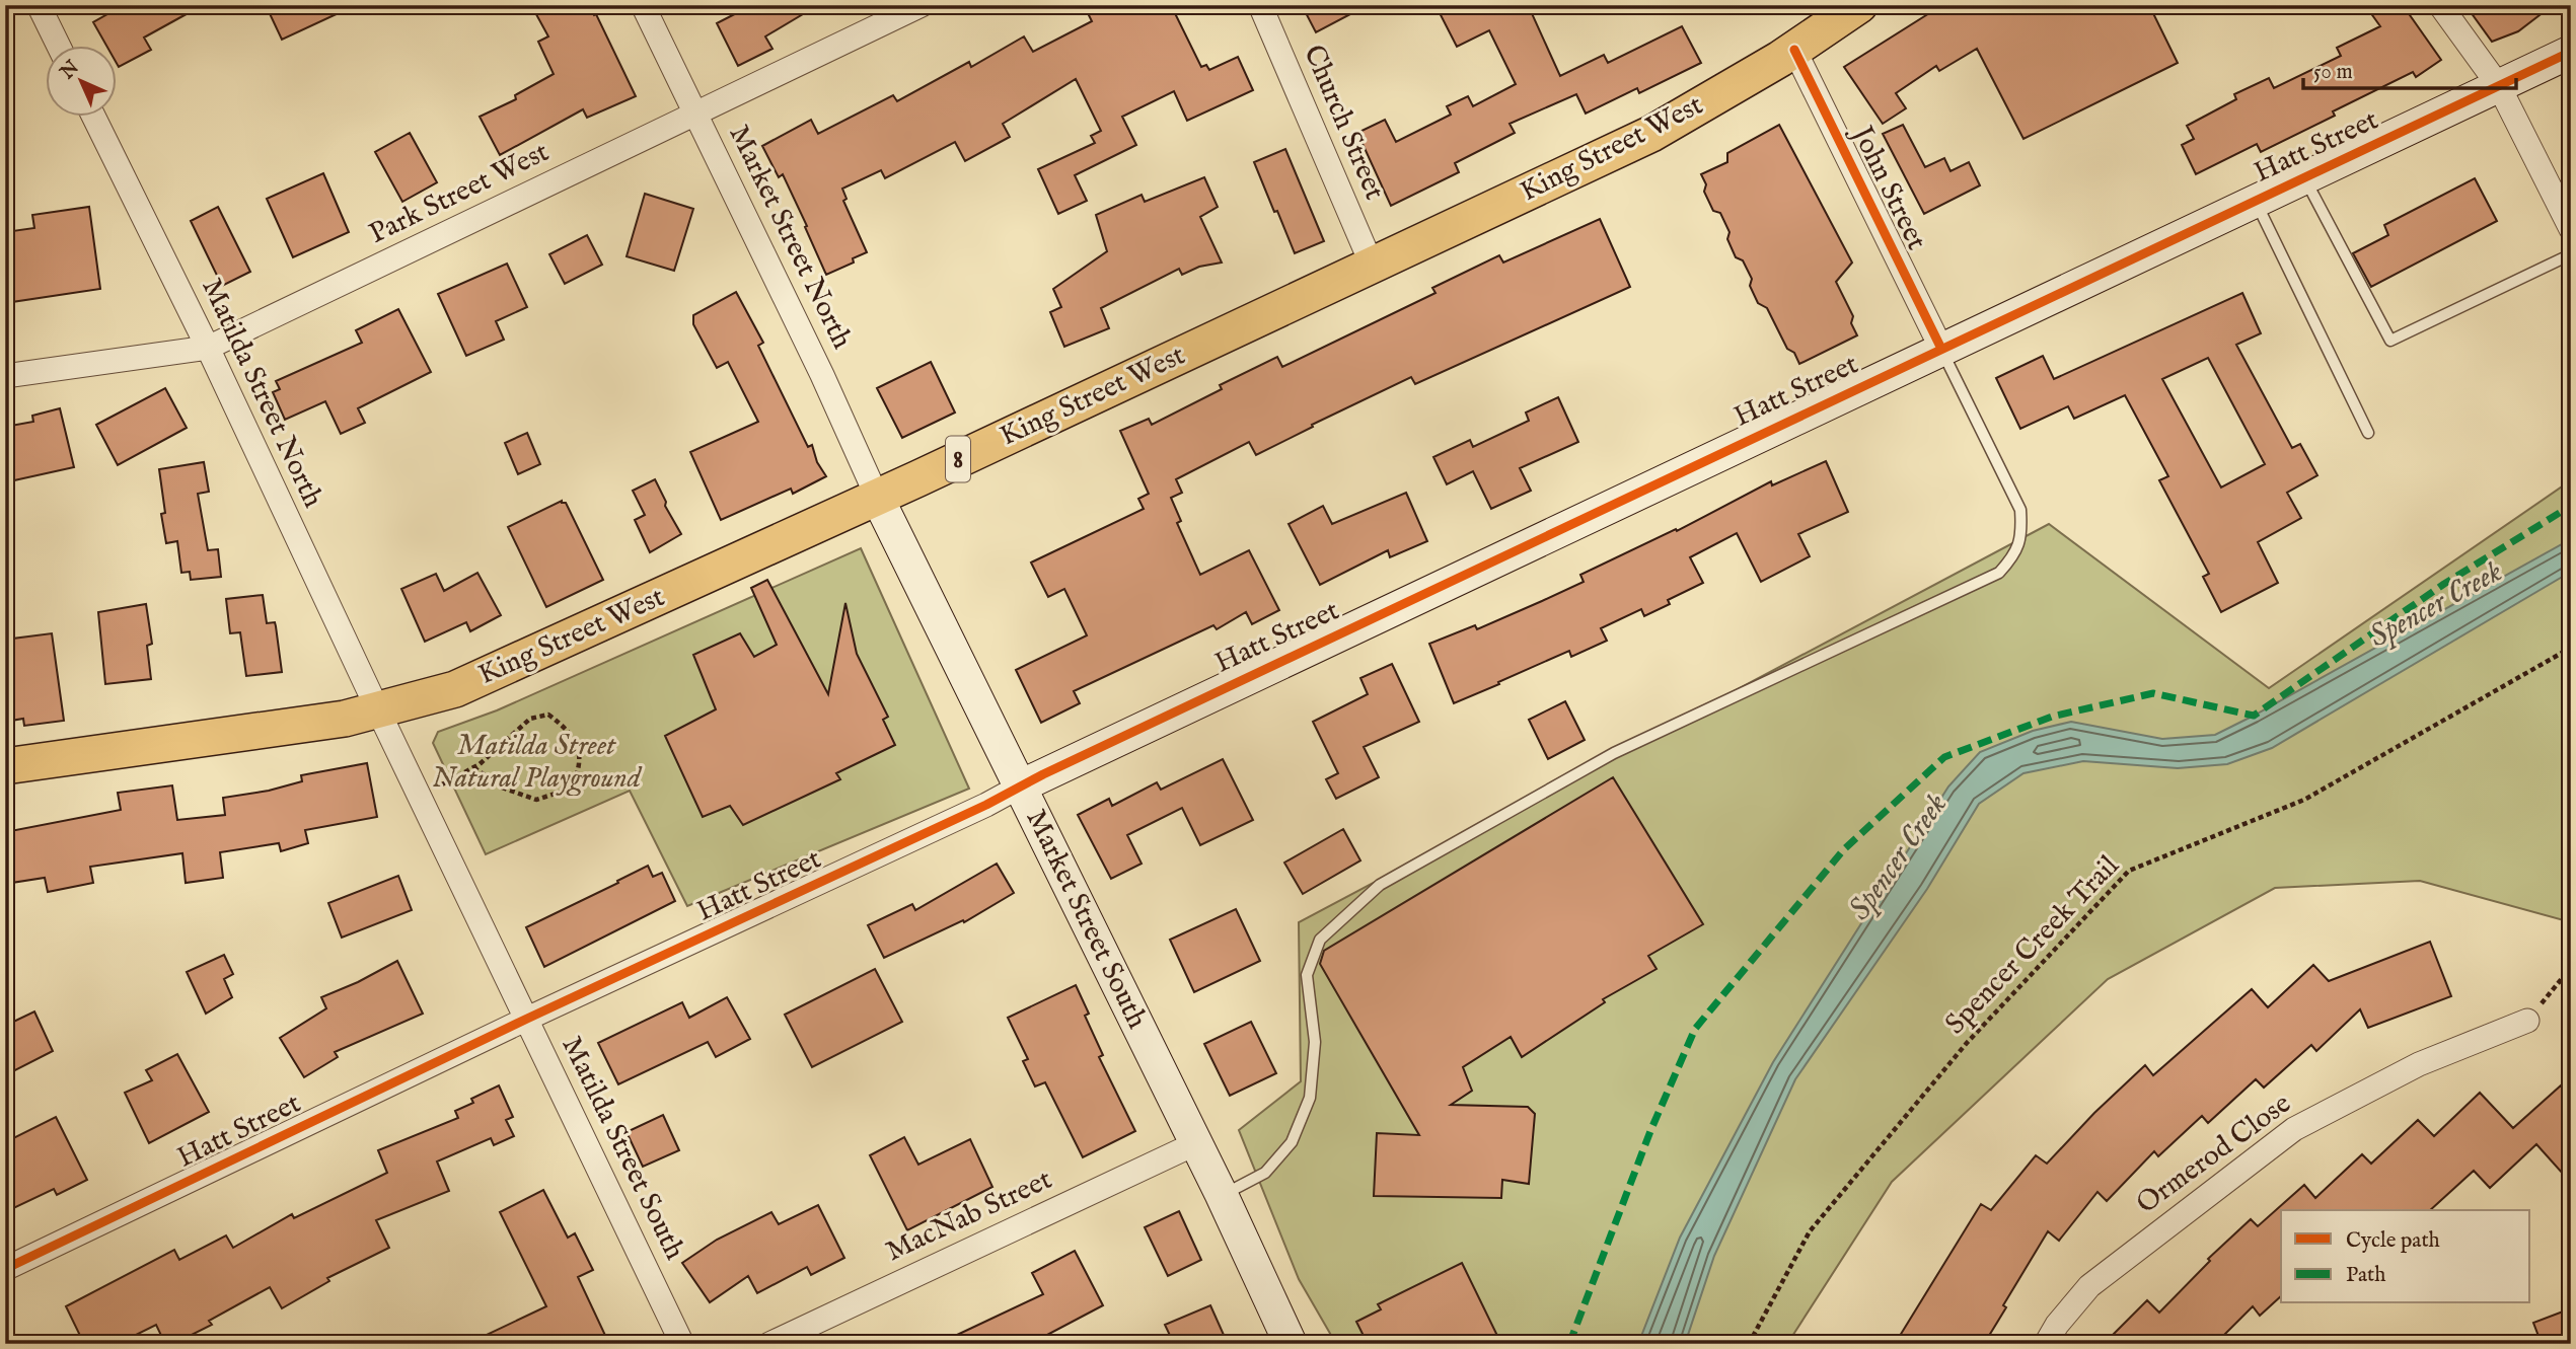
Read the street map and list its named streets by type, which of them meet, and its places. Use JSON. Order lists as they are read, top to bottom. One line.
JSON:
{"streets":{"main road":["King Street West","8"],"street":["Church Street","Hatt Street","John Street","Park Street West","Market Street North","Matilda Street North","Market Street South","Matilda Street South","Ormerod Close","MacNab Street"],"path":["Spencer Creek Trail"]},"crossings":[["Church Street","King Street West"],["Hatt Street","John Street"],["Hatt Street","Market Street South"],["Hatt Street","Matilda Street South"],["King Street West","John Street"],["King Street West","Market Street North"],["King Street West","Matilda Street North"],["King Street West","Market Street South"],["King Street West","Matilda Street South"],["Park Street West","Market Street North"],["Park Street West","Matilda Street North"],["Market Street North","Market Street South"],["Matilda Street North","Matilda Street South"],["Market Street South","MacNab Street"]],"water":["Spencer Creek"],"parks":["Matilda Street Natural Playground"],"legend":["Cycle path","Path"],"scale_bar":"50 m","north":"top left"}
